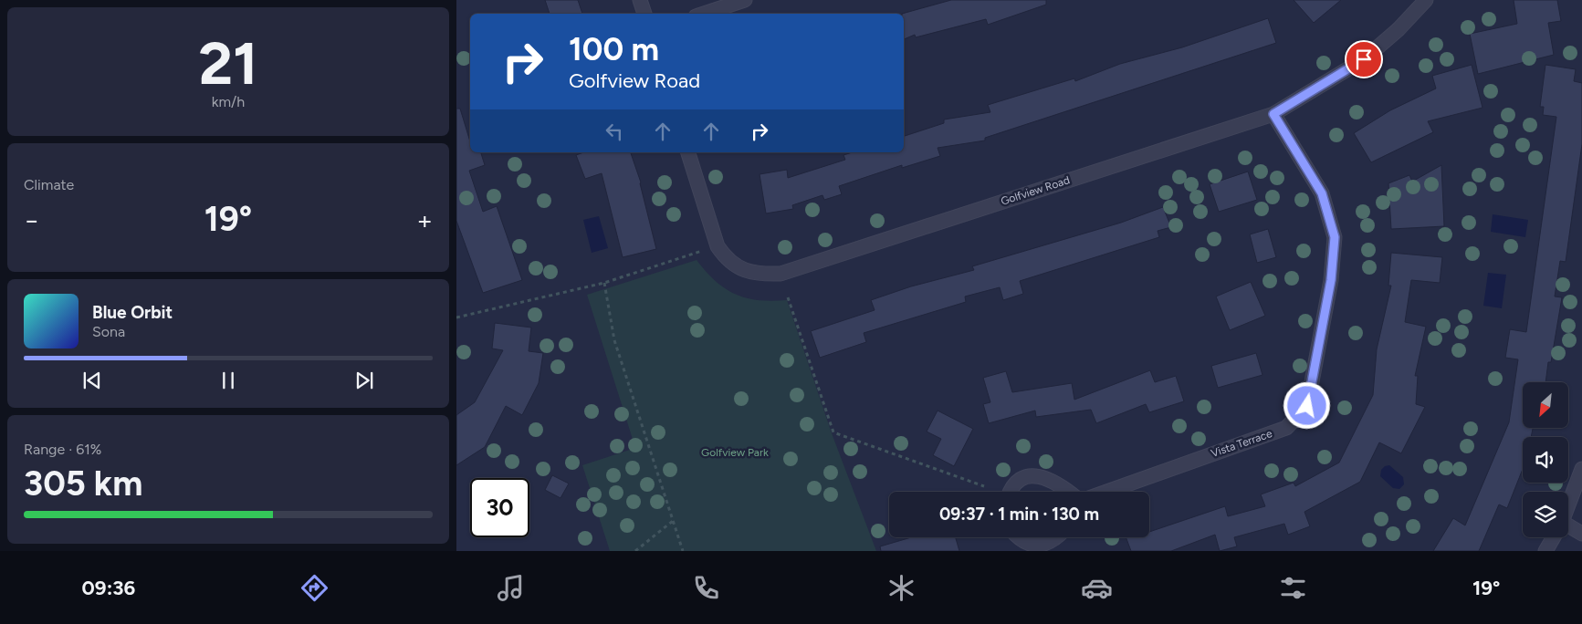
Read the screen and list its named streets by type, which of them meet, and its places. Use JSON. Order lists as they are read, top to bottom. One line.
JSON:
{"streets":{"street":["Golfview Road","Vista Terrace"]},"crossings":[["Golfview Road","Vista Terrace"]],"parks":["Golfview Park"],"north":"bottom left","page":{"tile":[["21","km/h"],"Climate",["Range · 61%","305 km"]],"turn":["100 m","Golfview Road"],"heat":["−","19°","+"],"song":["Blue Orbit","Sona"],"limit":"30","trip":"09:37 · 1 min · 130 m","tabs":["09:36","19°"]}}
